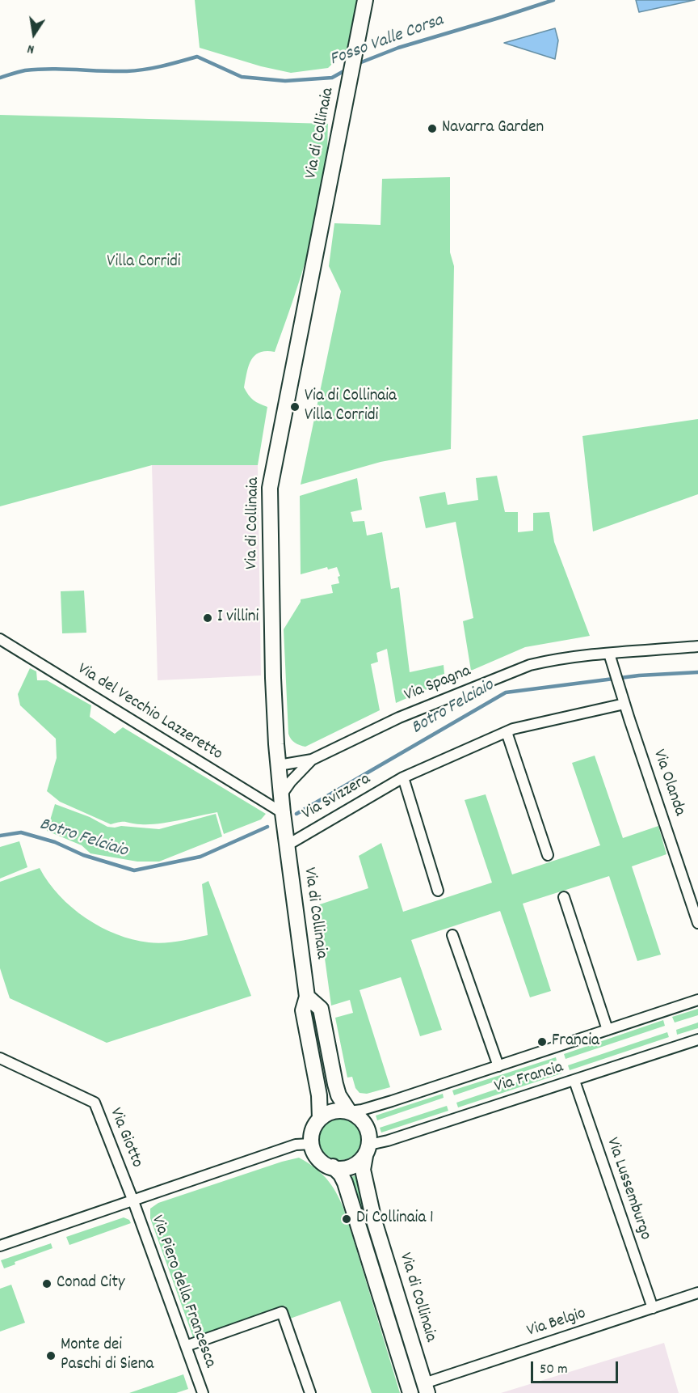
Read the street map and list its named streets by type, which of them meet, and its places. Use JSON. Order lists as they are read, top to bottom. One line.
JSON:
{"streets":{"street":["Via di Collinaia","Via Spagna","Via del Vecchio Lazzeretto","Via Olanda","Via Svizzera","Via Francia","Via Giotto","Via Lussemburgo","Via Piero della Francesca","Via Belgio"]},"crossings":[["Via di Collinaia","Via Spagna"],["Via di Collinaia","Via del Vecchio Lazzeretto"],["Via di Collinaia","Via Svizzera"],["Via di Collinaia","Via Francia"],["Via di Collinaia","Via Belgio"],["Via Spagna","Via Olanda"],["Via Olanda","Via Svizzera"],["Via Francia","Via Lussemburgo"],["Via Giotto","Via Piero della Francesca"],["Via Lussemburgo","Via Belgio"]],"water":["Fosso Valle Corsa","Botro Felciaio"],"parks":["Villa Corridi"],"places":["Navarra Garden","Via di Collinaia Villa Corridi","I villini","Francia","Di Collinaia 1","Conad City","Monte dei Paschi di Siena"],"scale_bar":"50 m","north":"bottom"}
